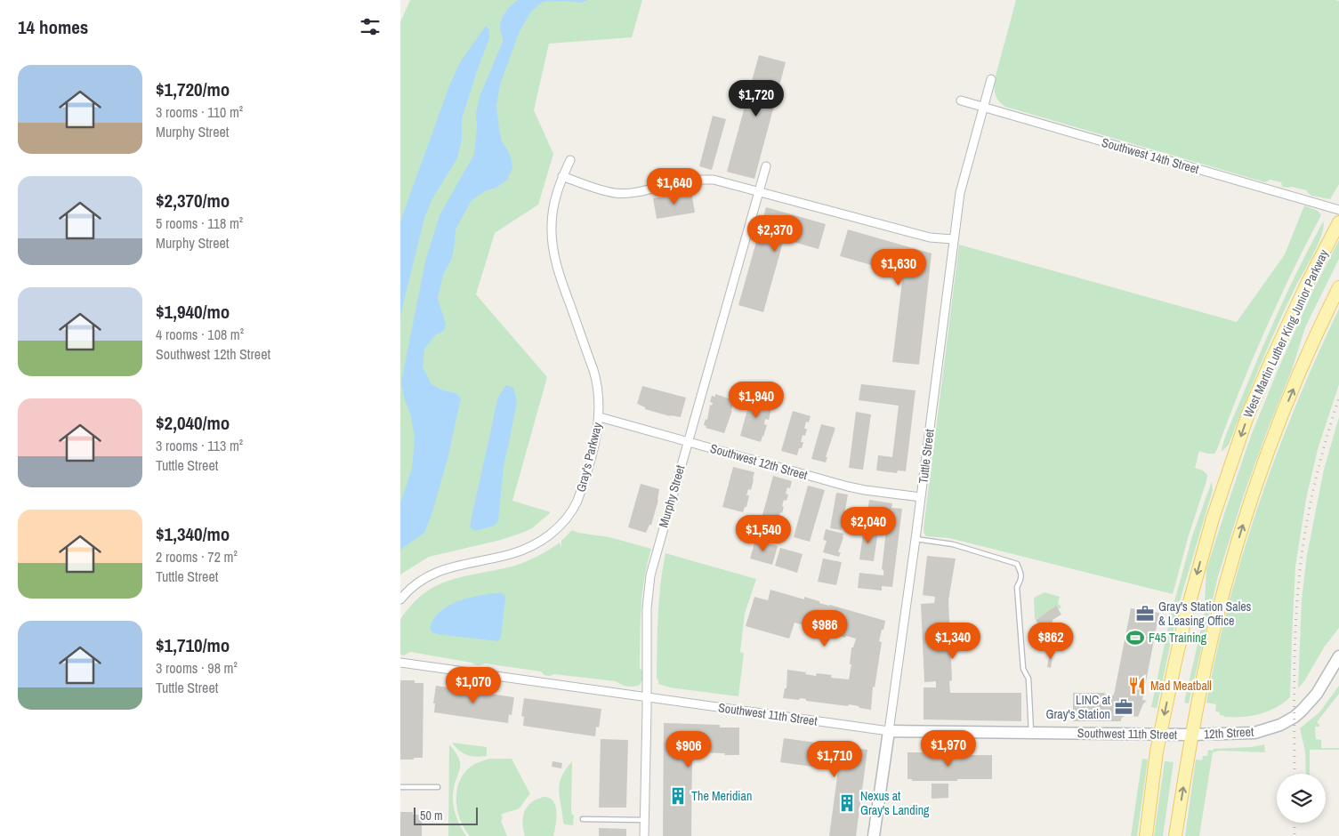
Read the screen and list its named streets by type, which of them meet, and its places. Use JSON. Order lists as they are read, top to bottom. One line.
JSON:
{"streets":{"main road":["West Martin Luther King Junior Parkway"],"street":["Southwest 14th Street","Tuttle Street","Gray's Parkway","Southwest 12th Street","Murphy Street","Southwest 11th Street","12th Street"]},"crossings":[["Southwest 14th Street","Tuttle Street"],["West Martin Luther King Junior Parkway","Southwest 11th Street"],["Tuttle Street","Southwest 12th Street"],["Tuttle Street","Southwest 11th Street"],["Gray's Parkway","Southwest 12th Street"],["Southwest 12th Street","Murphy Street"],["Murphy Street","Southwest 11th Street"],["Southwest 11th Street","12th Street"]],"places":{"office":["Gray's Station Sales & Leasing Office","LINC at Gray's Station"],"sports":["F45 Training"],"restaurant":["Mad Meatball"],"building":["The Meridian","Nexus at Gray's Landing"]},"scale_bar":"50 m","page":{"heading":"14 homes","list":[{"name":"$1,720/mo","note":"3 rooms · 110 m² · Murphy Street"},{"name":"$2,370/mo","note":"5 rooms · 118 m² · Murphy Street"},{"name":"$1,940/mo","note":"4 rooms · 108 m² · Southwest 12th Street"},{"name":"$2,040/mo","note":"3 rooms · 113 m² · Tuttle Street"},{"name":"$1,340/mo","note":"2 rooms · 72 m² · Tuttle Street"},{"name":"$1,710/mo","note":"3 rooms · 98 m² · Tuttle Street"}],"price":["$1,720","$1,640","$2,370","$1,630","$1,940","$2,040","$1,540","$986","$1,340","$862","$1,070","$1,970","$906","$1,710"],"scale":"50 m"}}
